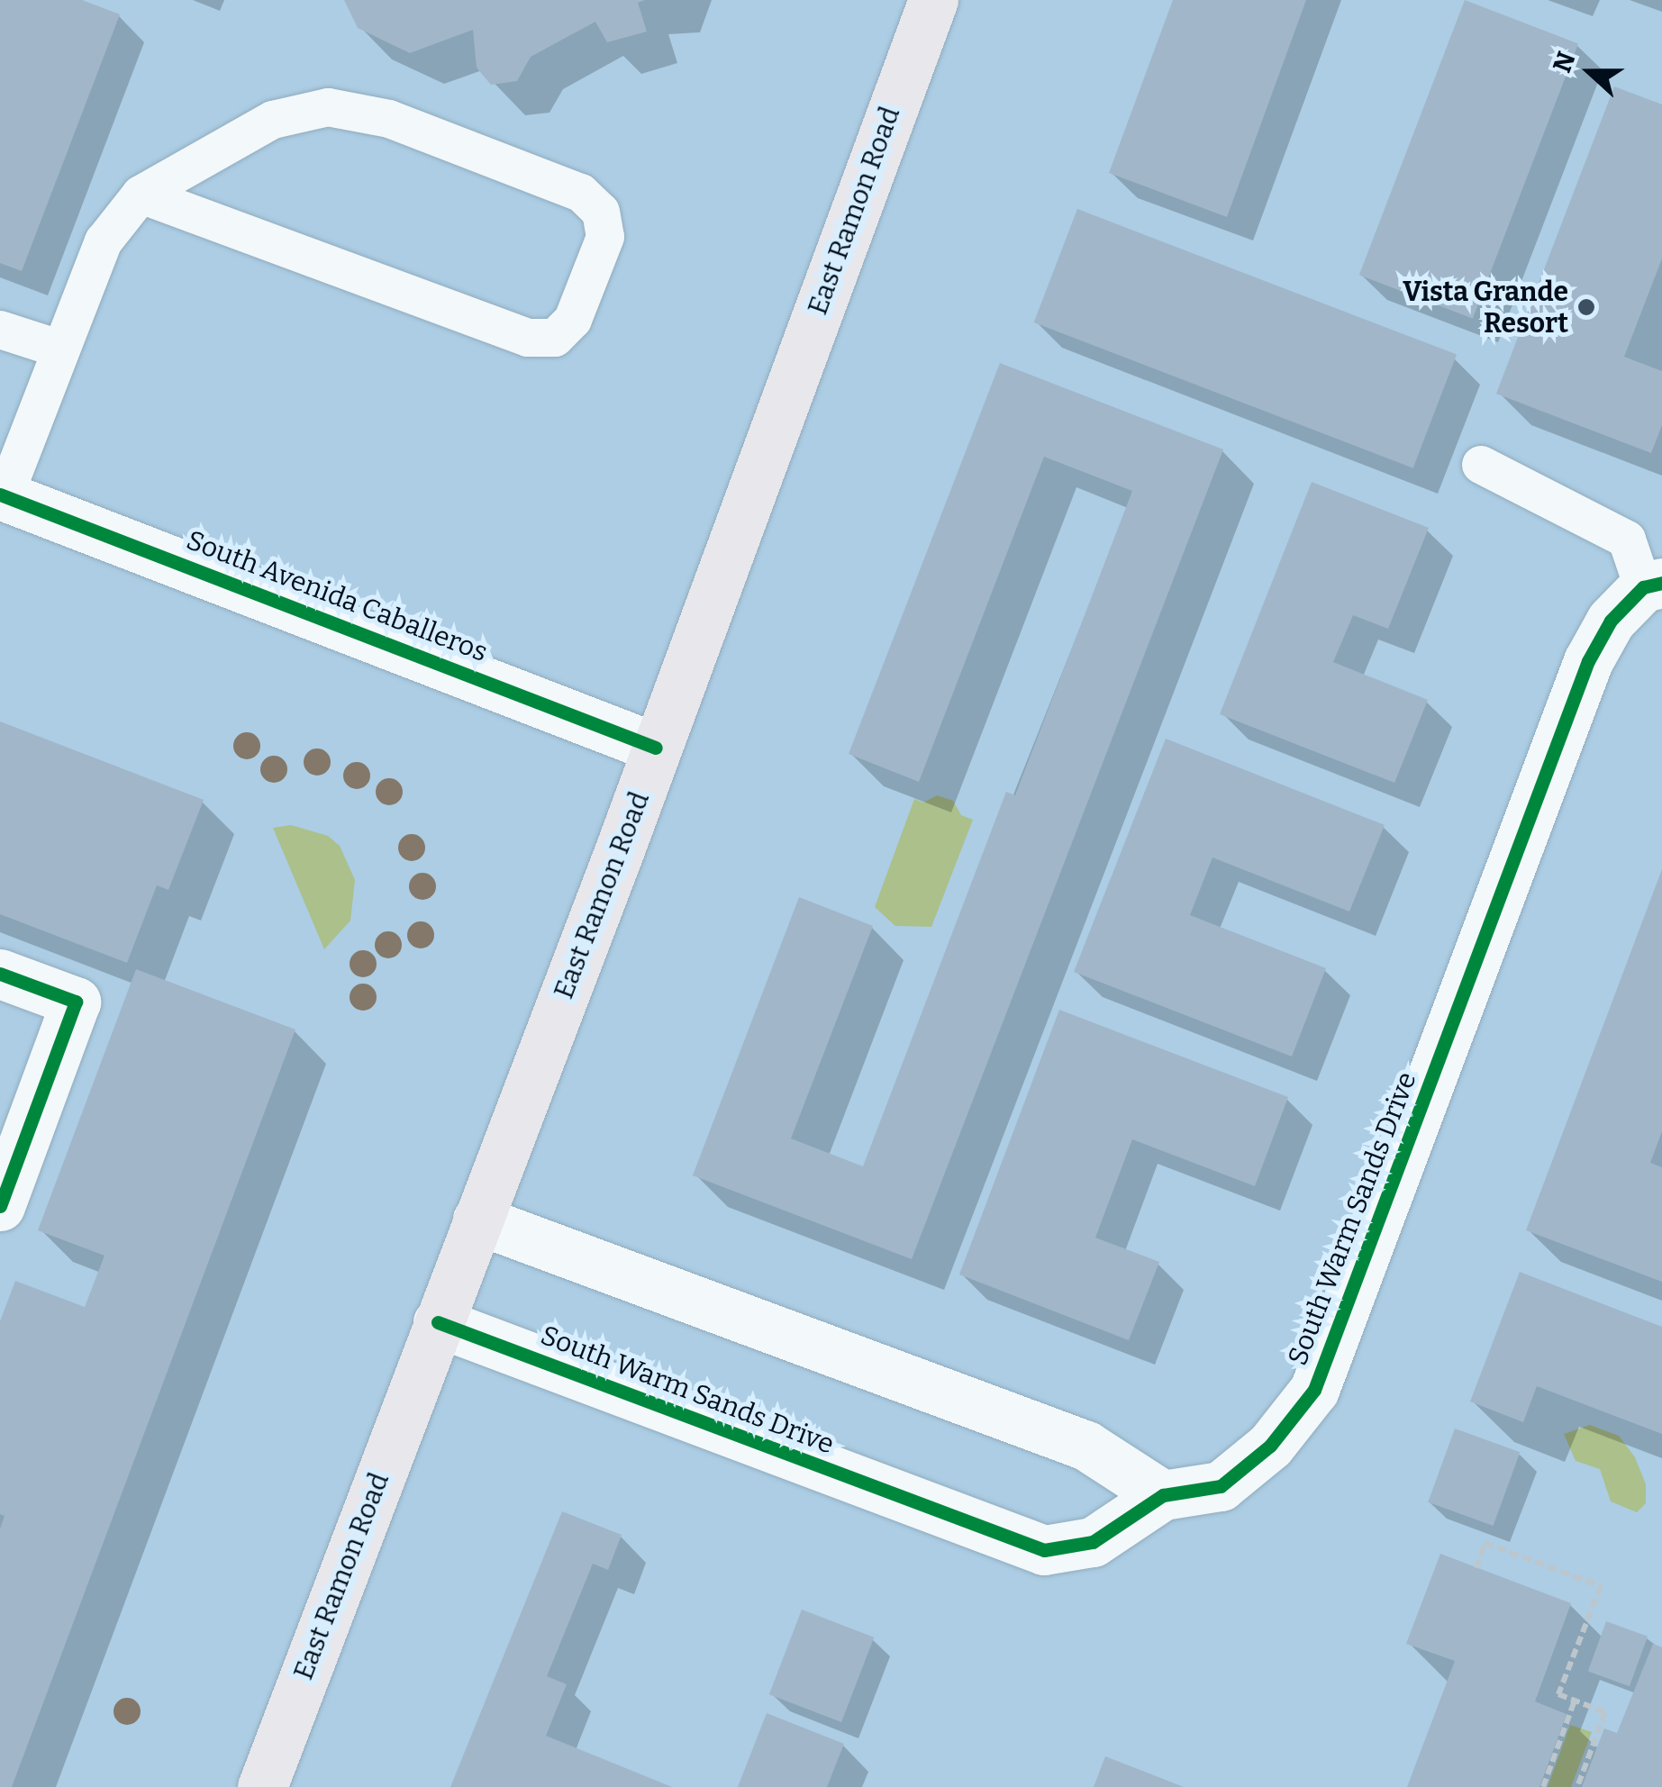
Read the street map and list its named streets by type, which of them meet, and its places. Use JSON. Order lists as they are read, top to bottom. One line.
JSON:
{"streets":{"main road":["East Ramon Road"],"street":["South Avenida Caballeros","South Warm Sands Drive"]},"crossings":[["East Ramon Road","South Avenida Caballeros"],["East Ramon Road","South Warm Sands Drive"]],"places":["Vista Grande Resort"],"north":"left"}
